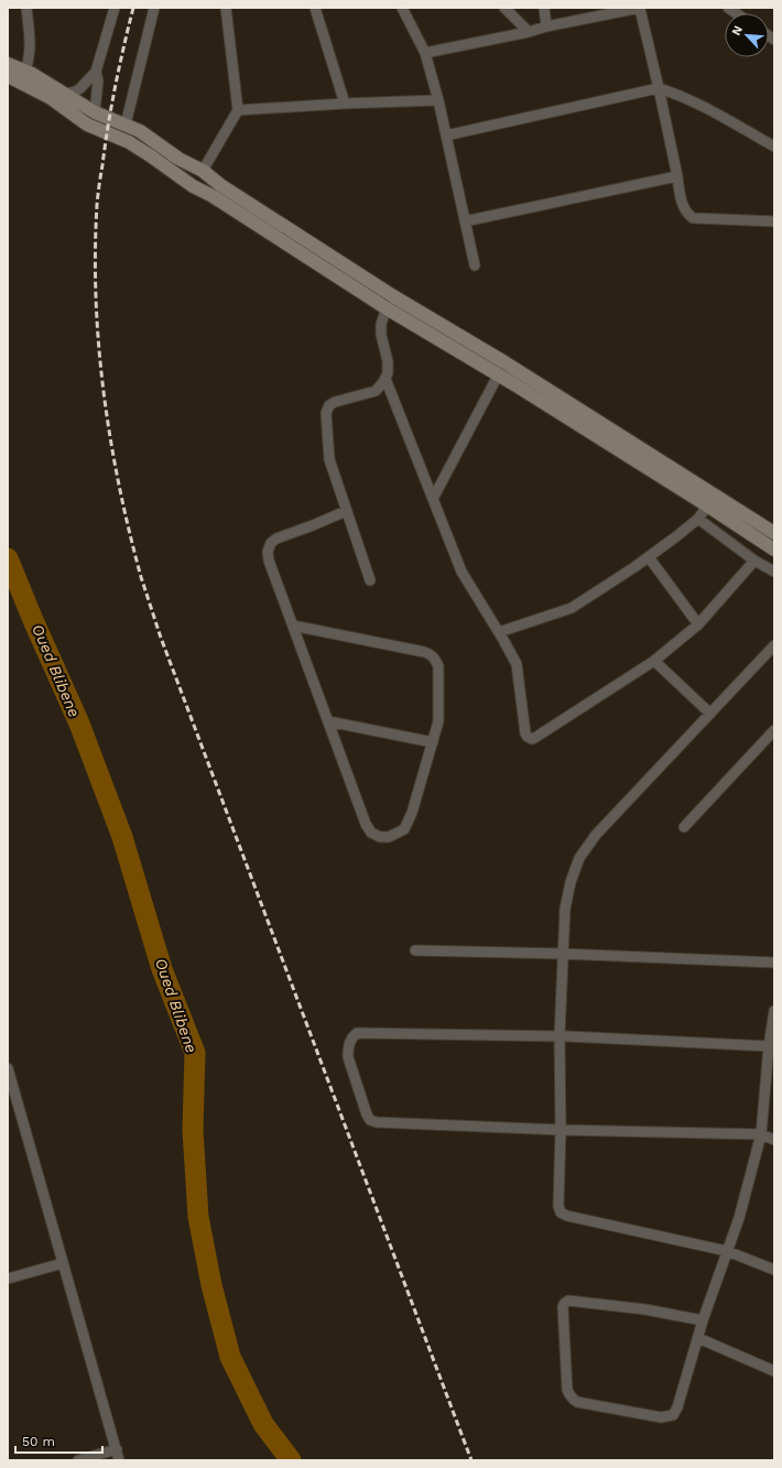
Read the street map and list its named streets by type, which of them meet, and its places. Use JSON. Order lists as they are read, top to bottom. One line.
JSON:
{"water":["Oued Blibene"],"scale_bar":"50 m","north":"top left"}
